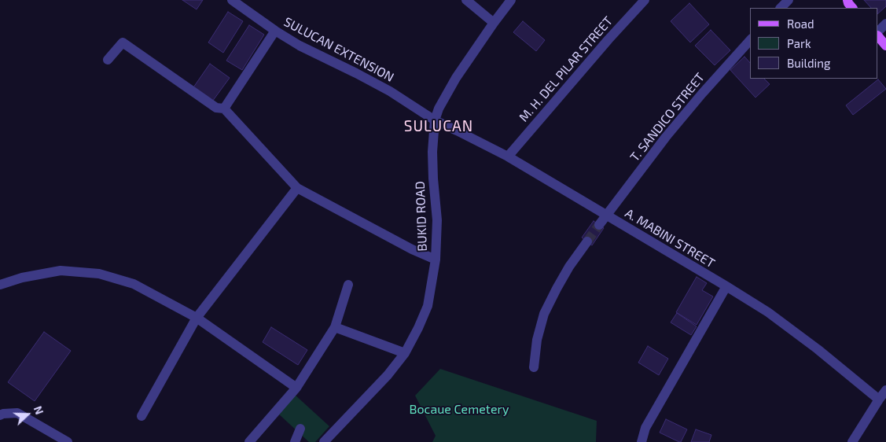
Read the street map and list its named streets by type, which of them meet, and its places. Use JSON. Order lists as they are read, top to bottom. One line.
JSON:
{"streets":{"street":["SULUCAN EXTENSION","M. H. DEL PILAR STREET","T. SANDICO STREET","BUKID ROAD","A. MABINI STREET"]},"crossings":[["SULUCAN EXTENSION","BUKID ROAD"],["SULUCAN EXTENSION","A. MABINI STREET"],["M. H. DEL PILAR STREET","A. MABINI STREET"],["T. SANDICO STREET","A. MABINI STREET"],["BUKID ROAD","A. MABINI STREET"]],"districts":["SULUCAN"],"parks":["Bocaue Cemetery"],"legend":["Road","Park","Building"],"north":"right"}
